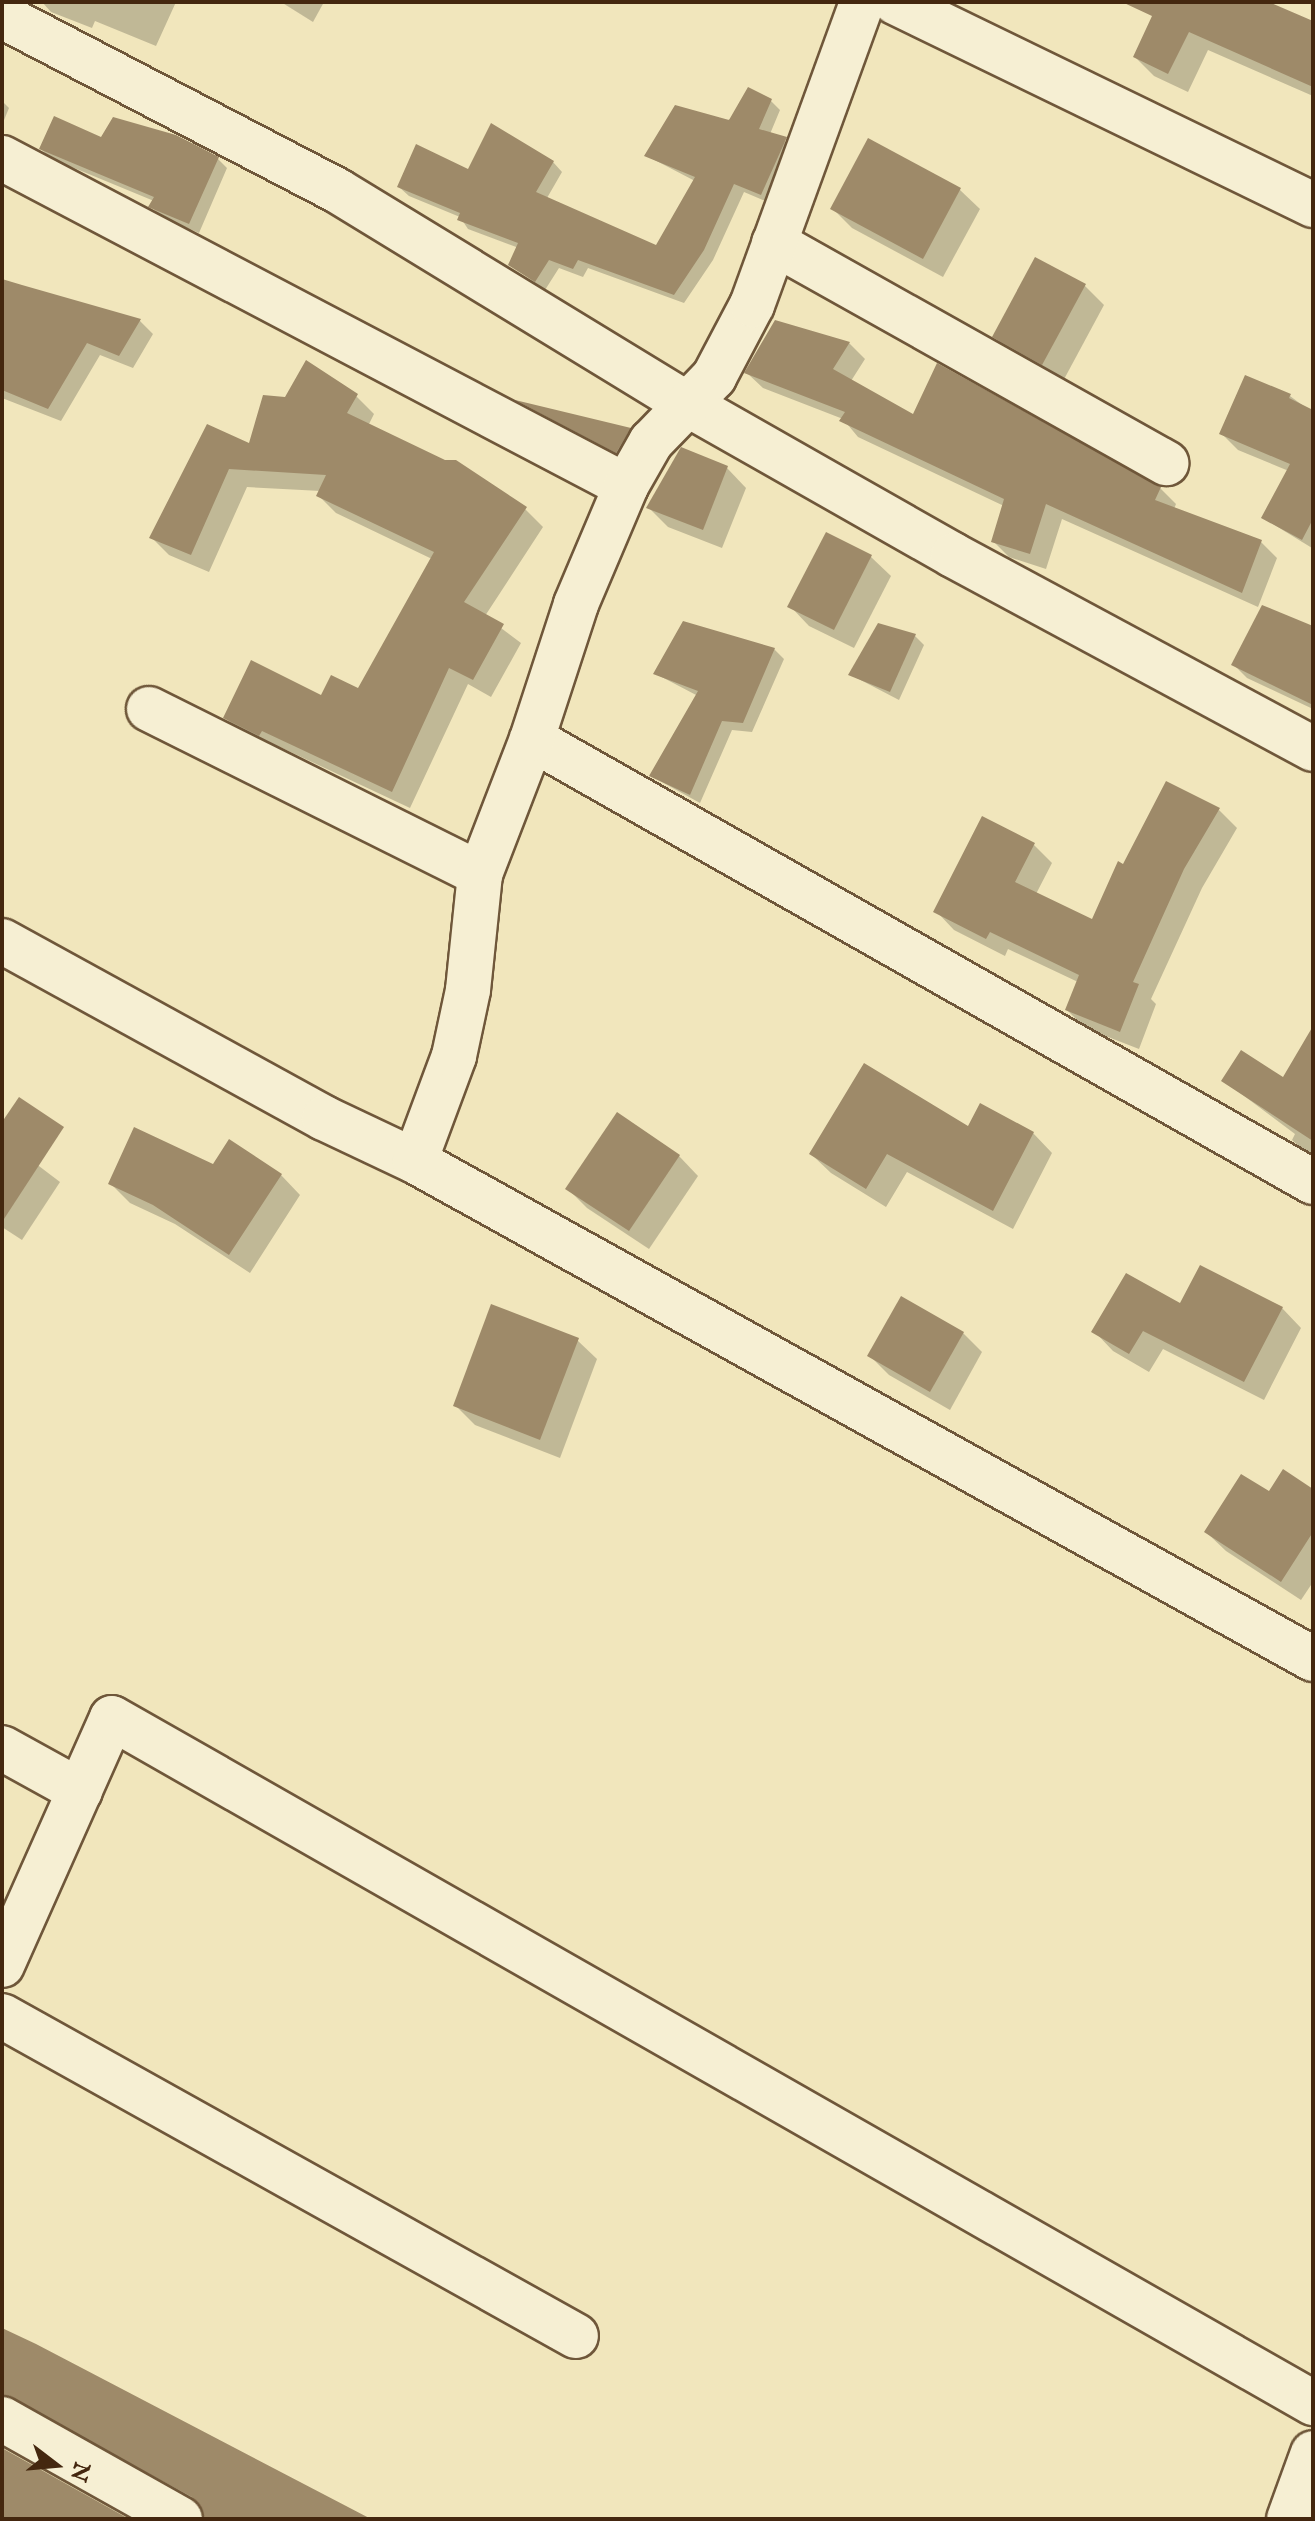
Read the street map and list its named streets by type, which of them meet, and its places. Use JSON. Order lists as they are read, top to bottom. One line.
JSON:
{"north":"right"}
